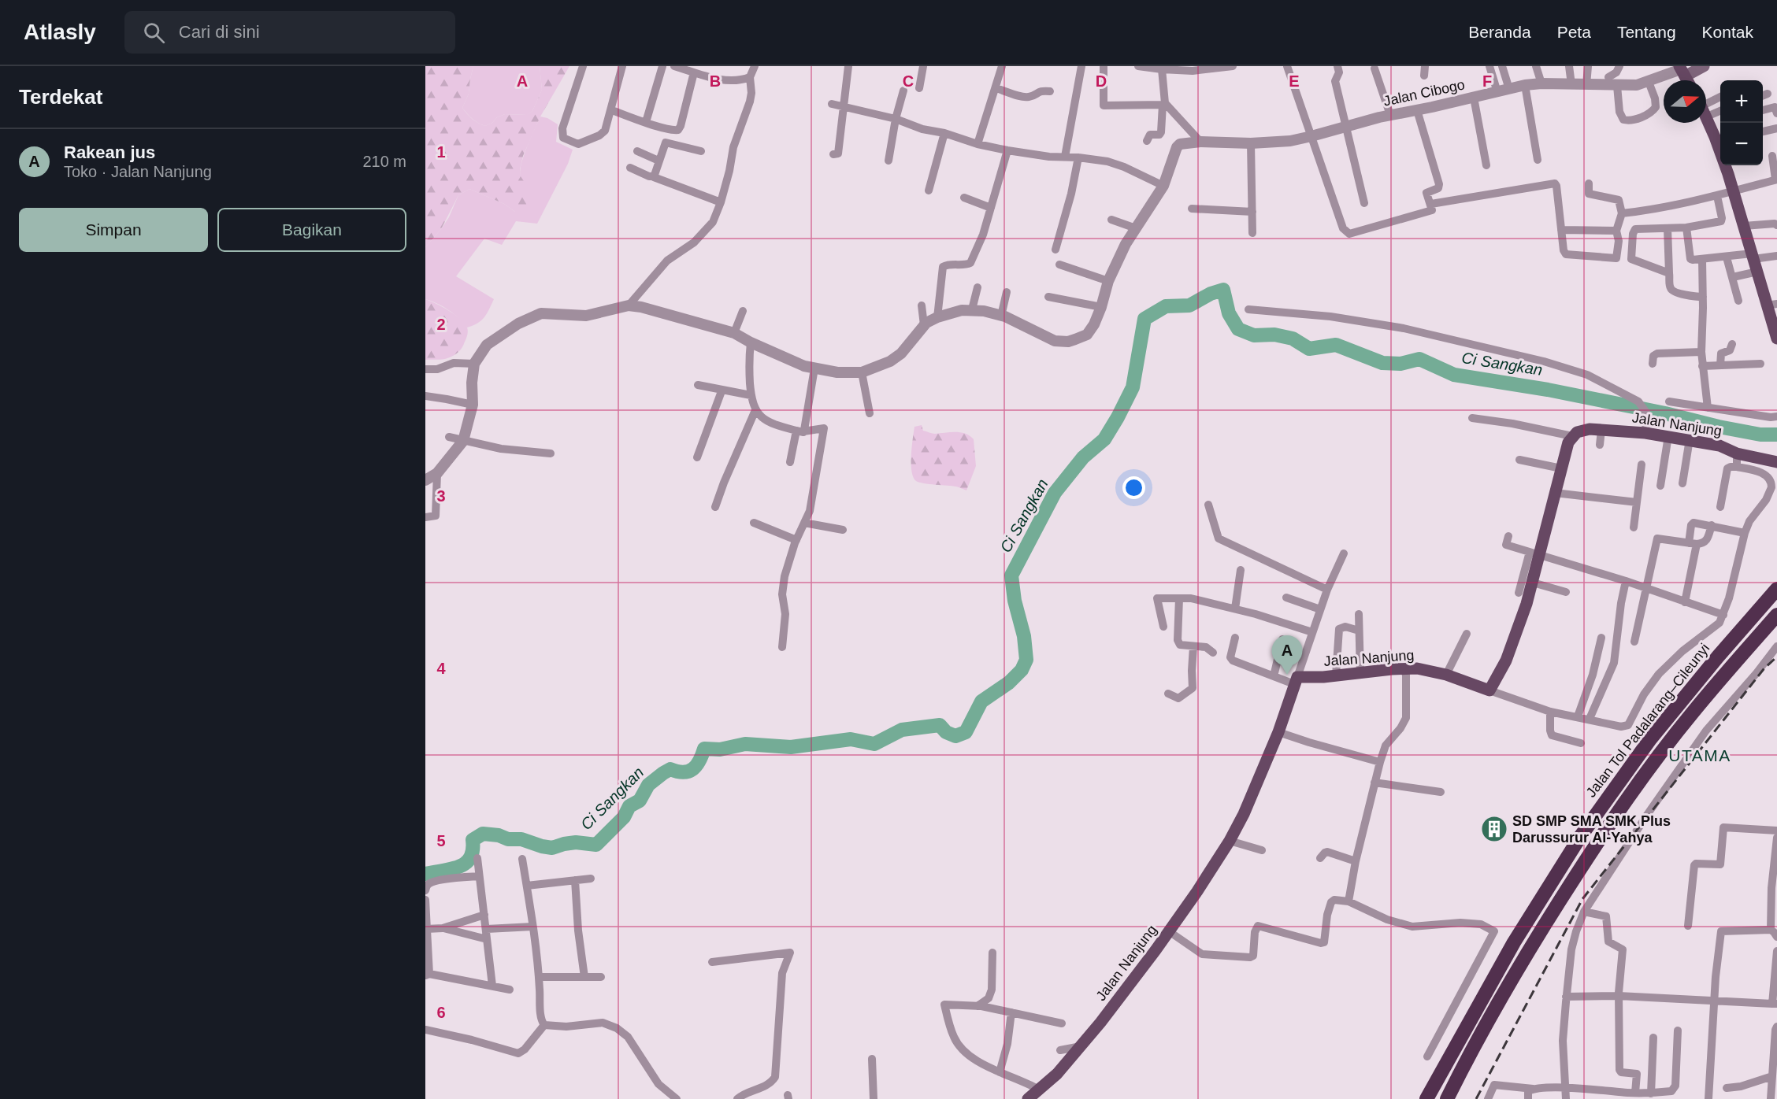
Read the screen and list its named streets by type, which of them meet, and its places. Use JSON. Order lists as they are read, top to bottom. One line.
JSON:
{"streets":{"highway":["Jalan Tol Padalarang–Cileunyi"],"main road":["Jalan Nanjung"],"street":["Jalan Cibogo"]},"districts":["UTAMA"],"water":["Ci Sangkan"],"places":{"building":["SD SMP SMA SMK Plus Darussurur Al-Yahya"]},"north":"right","page":{"header":"Atlasly","search":"Cari di sini","nav":["Beranda","Peta","Tentang","Kontak"],"heading":"Terdekat","map_buttons":["+","−"],"list":[{"mark":"A","name":"Rakean jus","note":"Toko · Jalan Nanjung","value":"210 m"}],"buttons":["Simpan","Bagikan"],"pins":"A"},"grid":{"columns":["A","B","C","D","E","F"],"rows":["1","2","3","4","5","6"]}}
